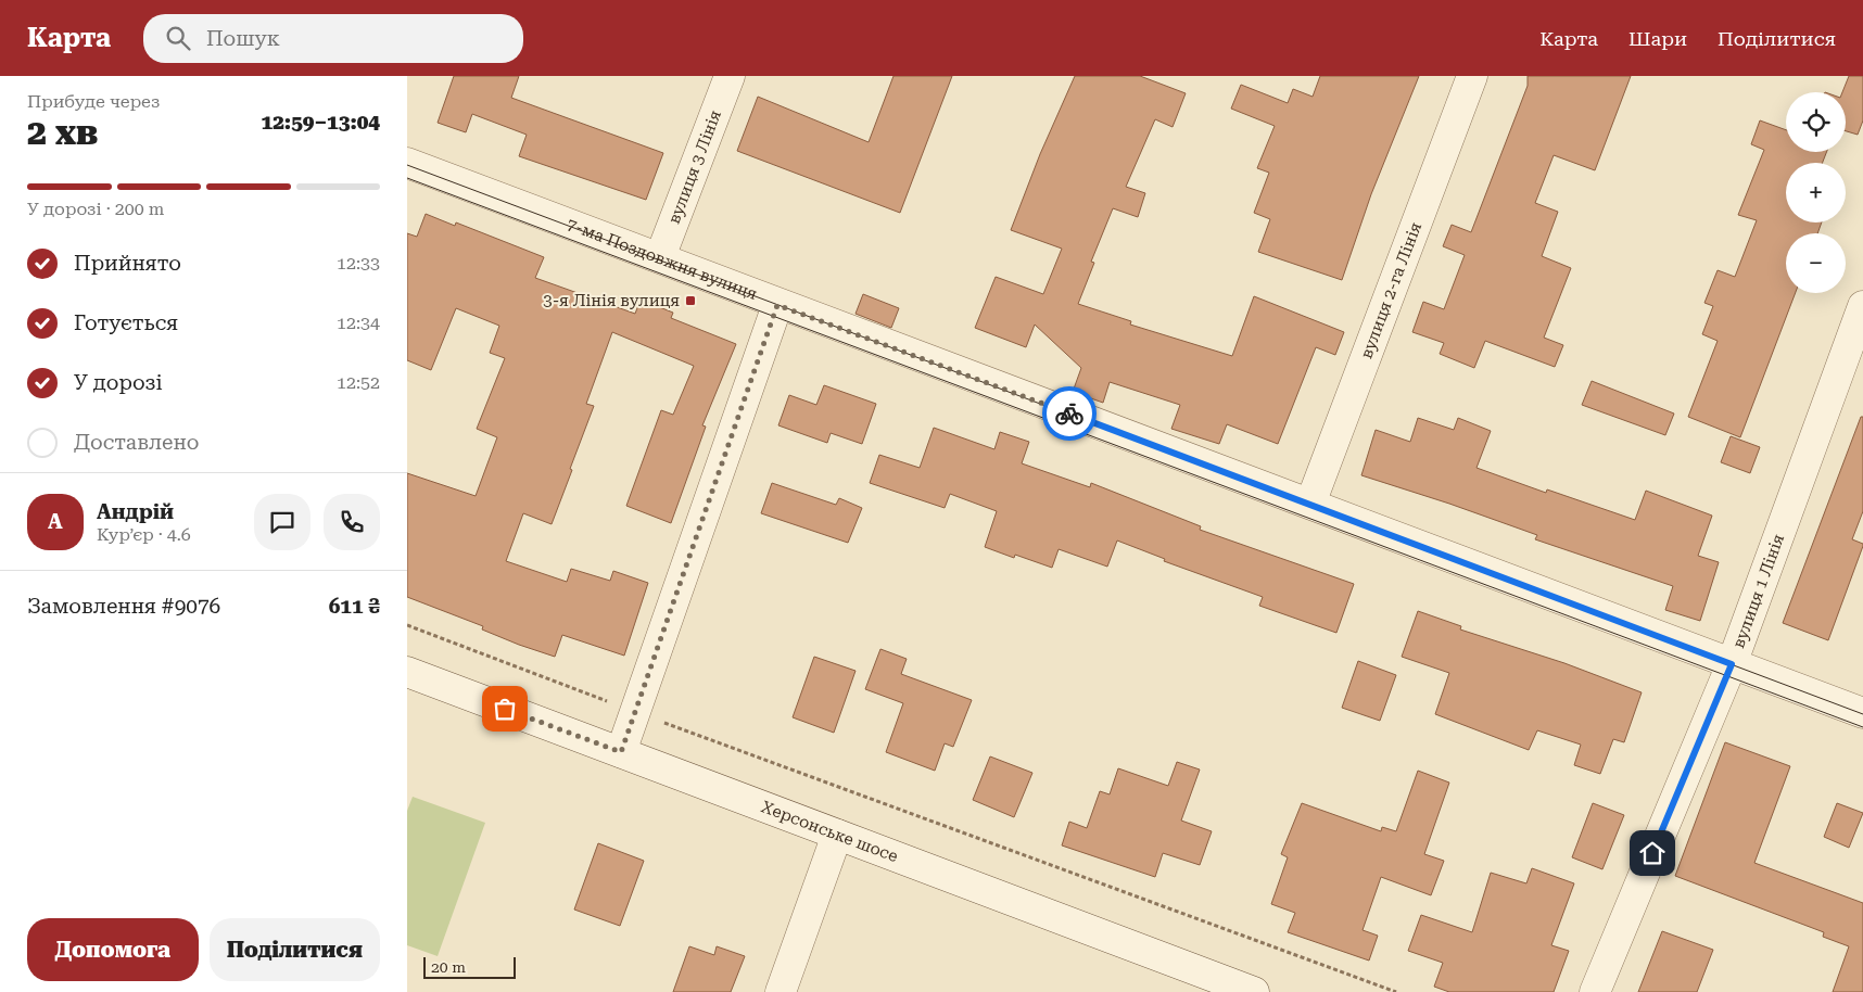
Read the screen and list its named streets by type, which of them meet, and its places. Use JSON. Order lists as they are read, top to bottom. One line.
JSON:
{"streets":{"street":["вулиця 3 Лінія","7-ма Поздовжня вулиця","вулиця 2-га Лінія","вулиця 1 Лінія","Херсонське шосе"]},"crossings":[["вулиця 3 Лінія","7-ма Поздовжня вулиця"],["7-ма Поздовжня вулиця","вулиця 2-га Лінія"],["7-ма Поздовжня вулиця","вулиця 1 Лінія"]],"places":{"transit":["3-я Лінія вулиця"]},"scale_bar":"20 m","page":{"header":"Карта","search":"Пошук","nav":["Карта","Шари","Поділитися"],"heading":["2 хв","Прибуде через","12:59–13:04"],"panel":["Андрій","Кур’єр · 4.6","Замовлення #9076","611 ₴"],"map_buttons":["+","−"],"bar":"У дорозі · 200 m","list":[["Прийнято","12:33"],["Готується","12:34"],["У дорозі","12:52"],"Доставлено"],"round":"А","buttons":["Допомога","Поділитися"],"scale":"20 m"}}
